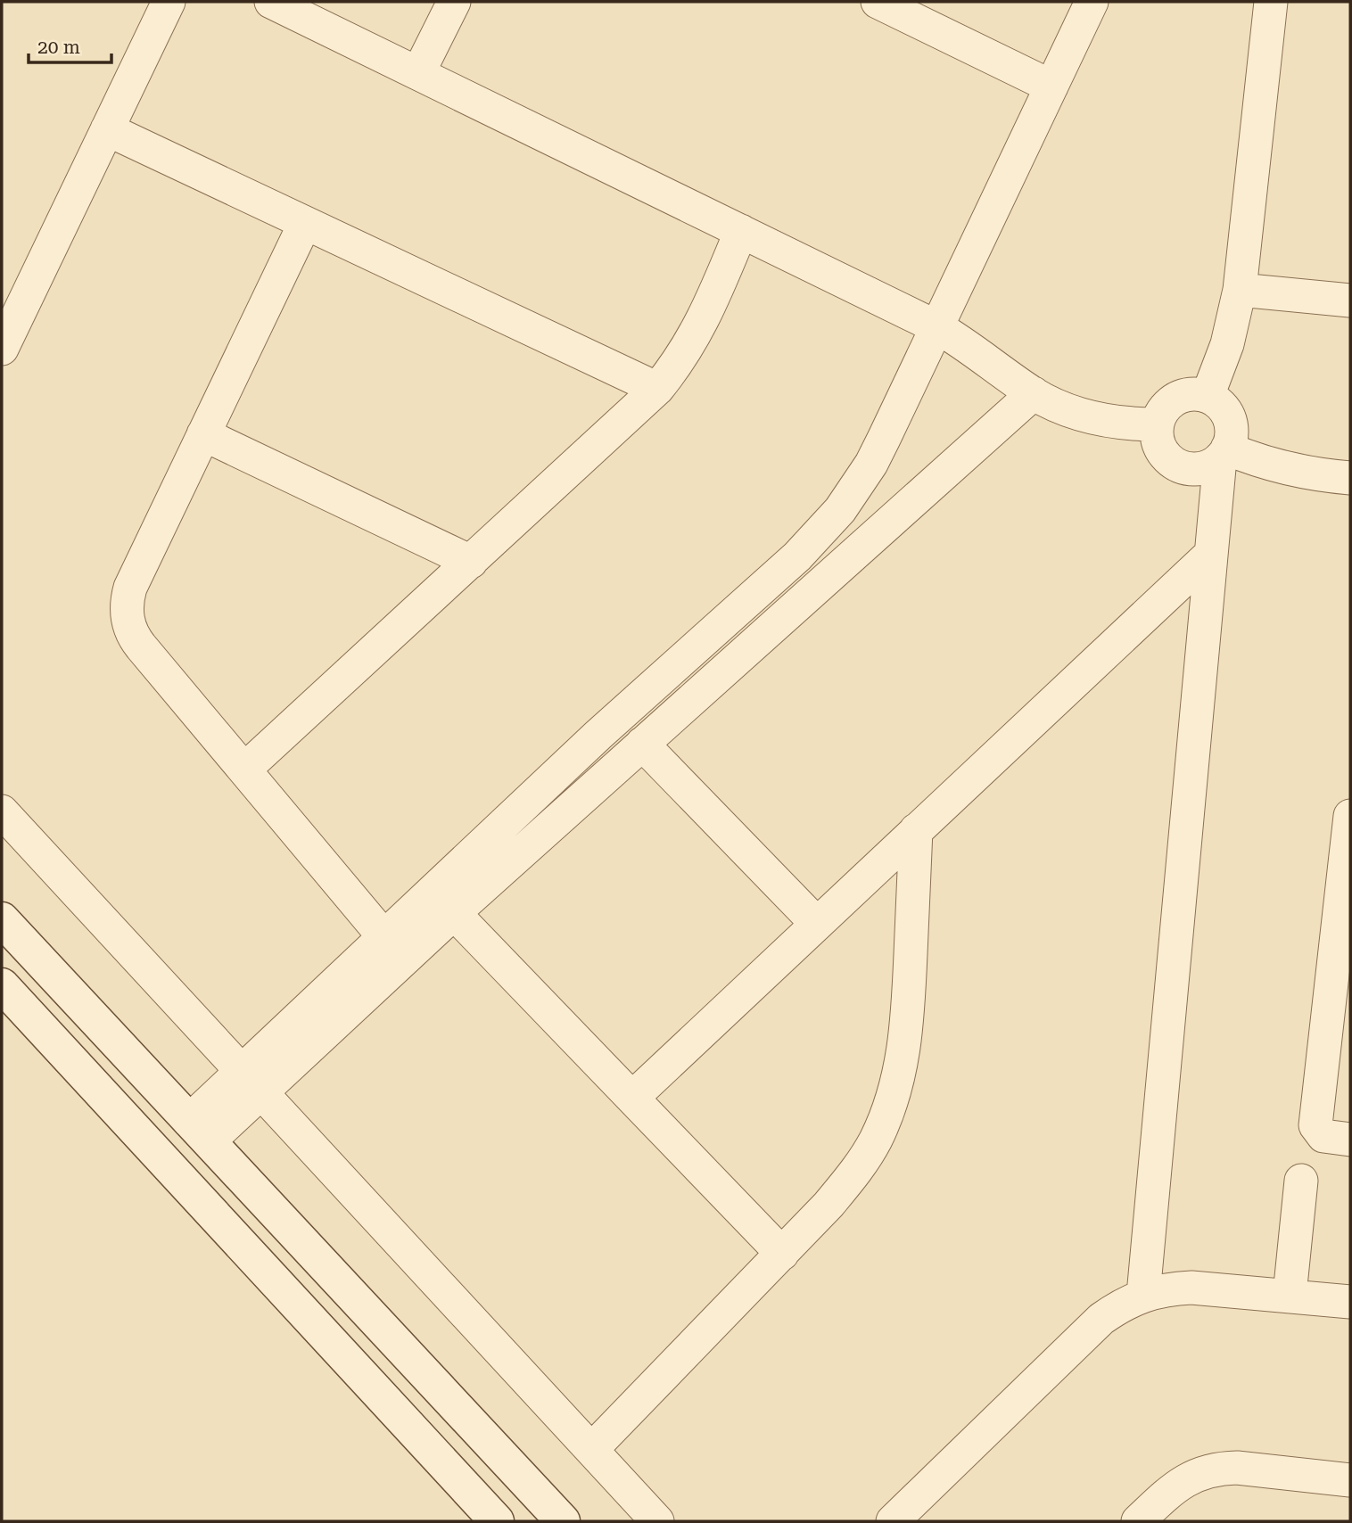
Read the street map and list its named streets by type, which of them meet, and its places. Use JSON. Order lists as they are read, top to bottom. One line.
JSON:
{"scale_bar":"20 m"}
